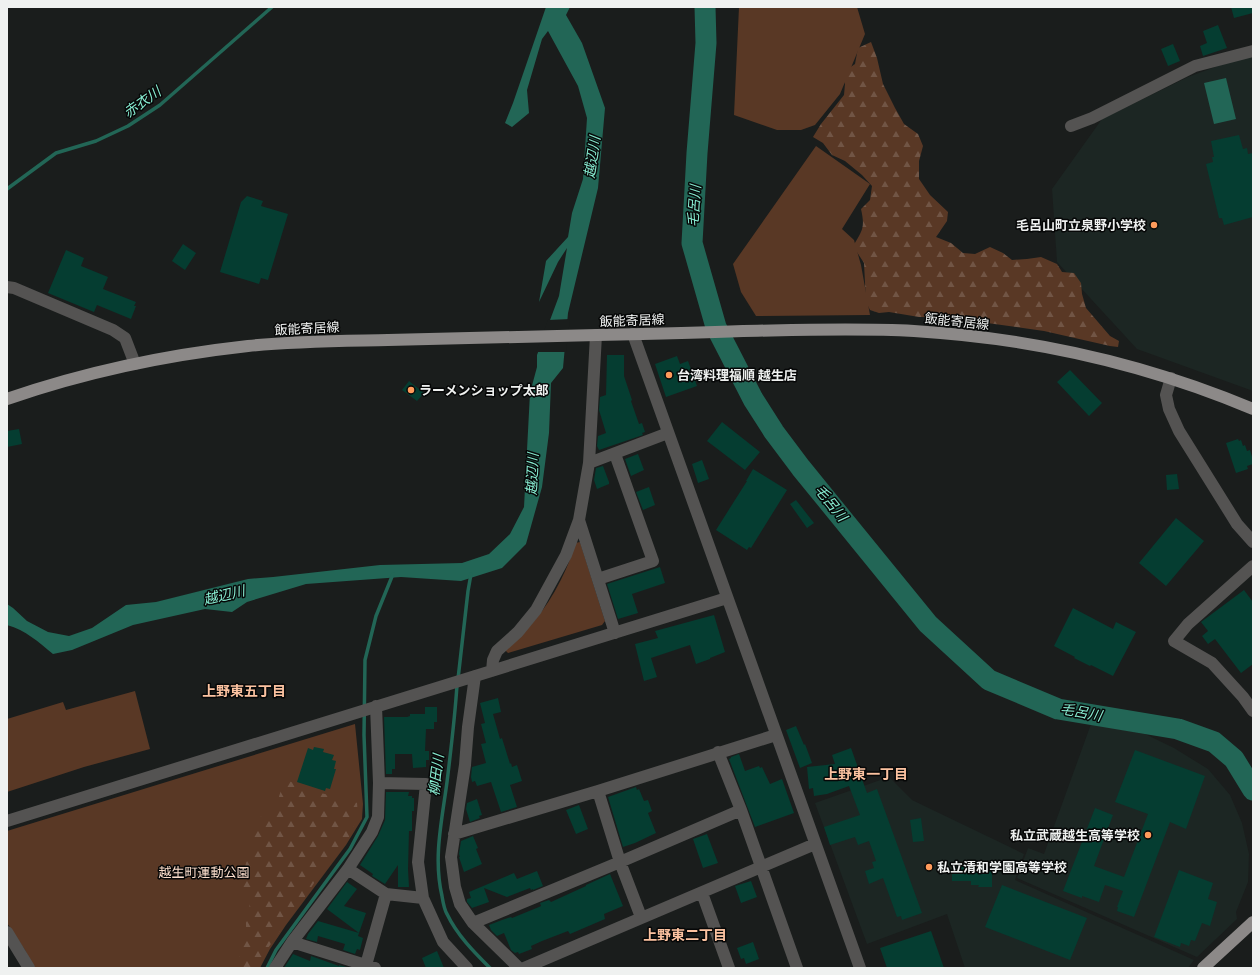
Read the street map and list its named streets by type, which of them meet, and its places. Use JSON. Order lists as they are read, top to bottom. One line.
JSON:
{"streets":{"main road":["飯能寄居線"]},"districts":["上野東五丁目","上野東一丁目","上野東二丁目"],"water":["赤衣川","越辺川","毛呂川","柳田川"],"parks":["越生町運動公園"],"places":["毛呂山町立泉野小学校","台湾料理福順 越生店","ラーメンショップ太郎","私立武蔵越生高等学校","私立清和学園高等学校"]}
